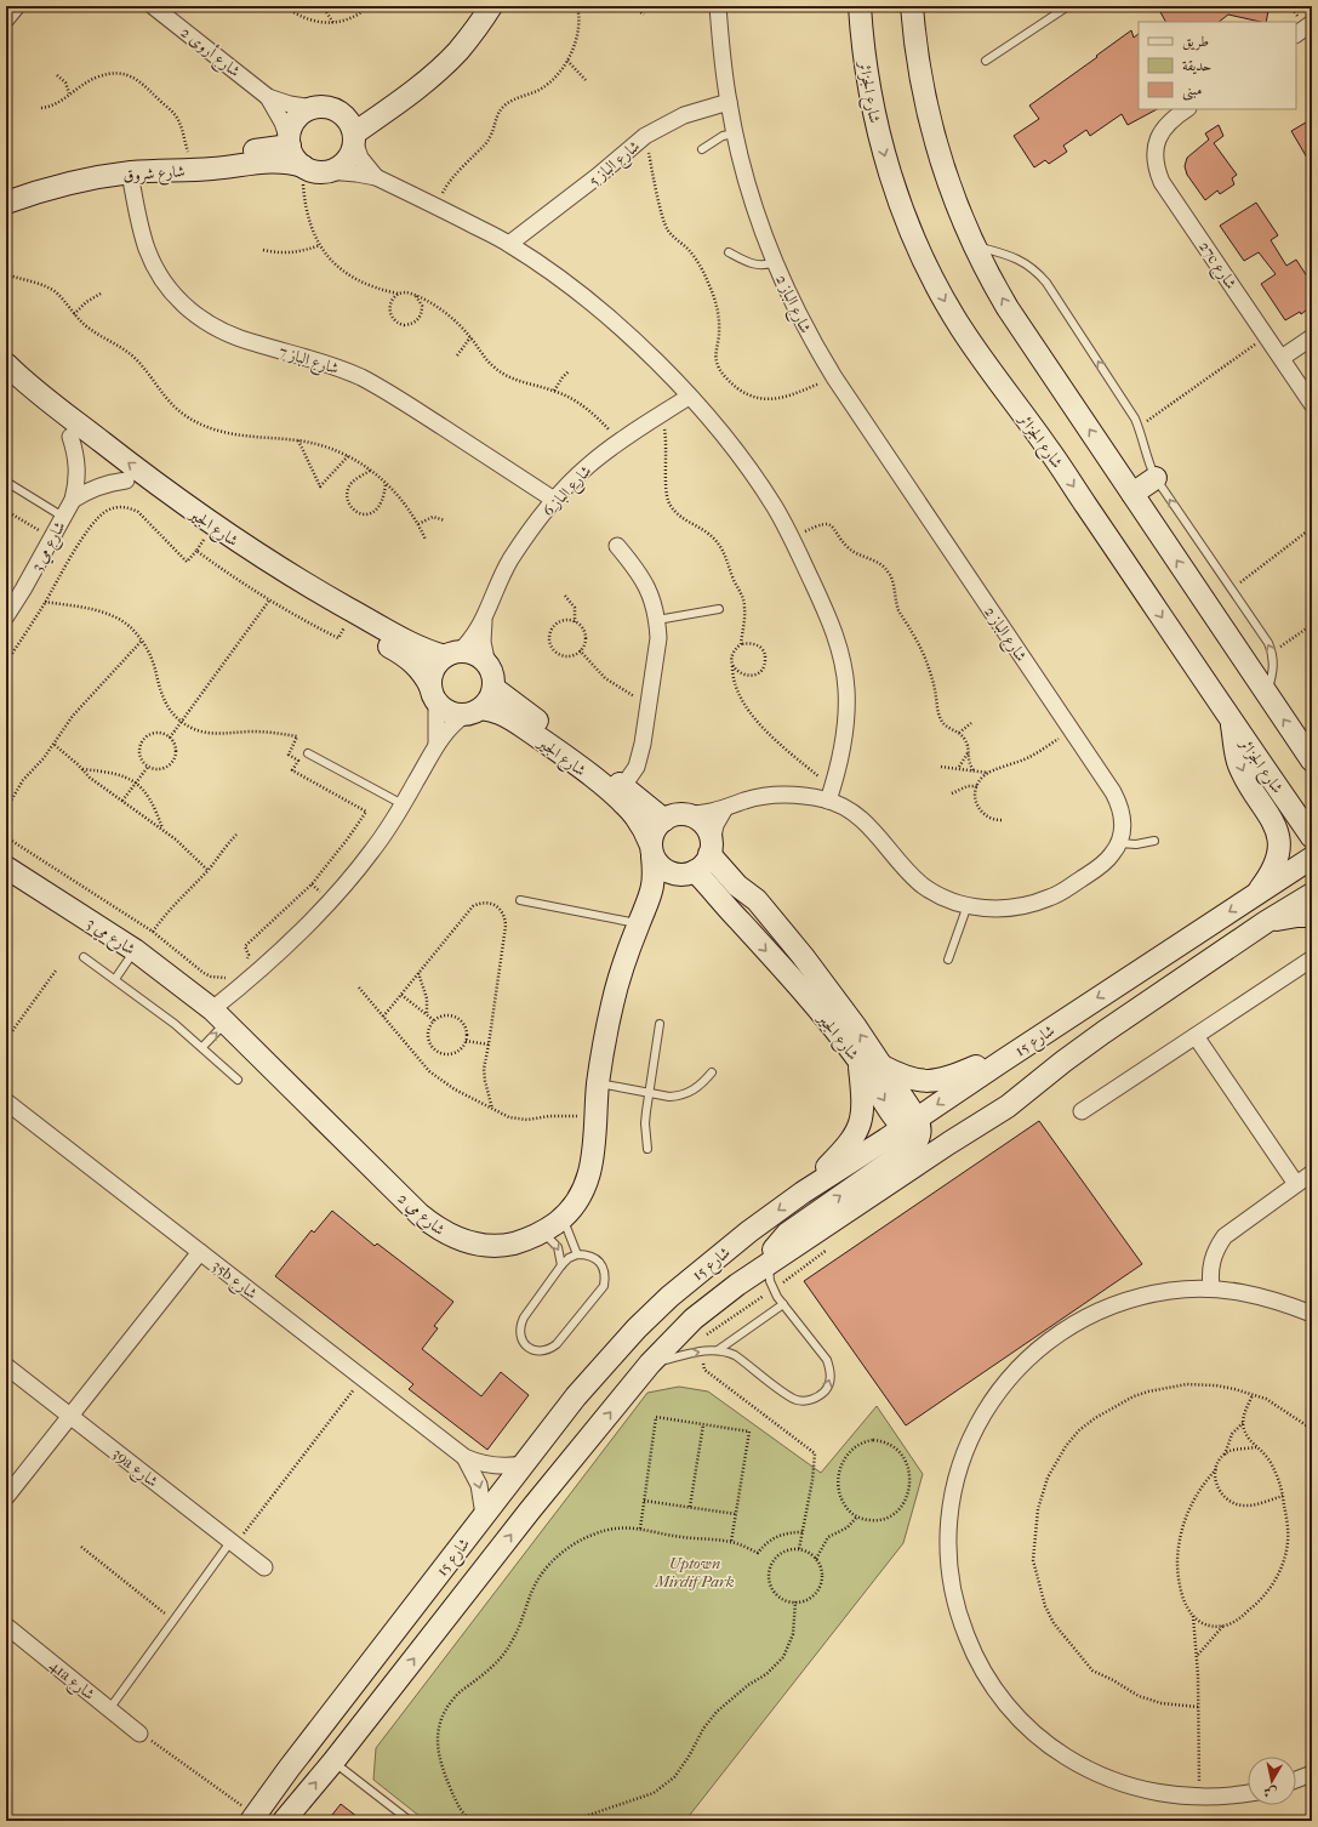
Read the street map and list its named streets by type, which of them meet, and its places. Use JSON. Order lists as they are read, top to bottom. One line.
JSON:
{"streets":{"street":["شارع أروى 2","شارع الجزائر","شارع الباز 5","شارع شروق","27c شارع","شارع الباز 2","شارع الباز 7","شارع الباز 6","شارع الجير","شارع مي 3","شارع 15","شارع مي 2","35b شارع","39a شارع","41a شارع"]},"crossings":[["شارع أروى 2","شارع شروق"],["شارع الباز 5","شارع الباز 2"],["شارع شروق","شارع الباز 7"],["شارع الباز 7","شارع الباز 6"],["شارع الباز 6","شارع الجير"],["شارع الجير","شارع مي 3"],["شارع الجير","شارع 15"],["شارع الجير","شارع مي 2"],["شارع مي 3","شارع مي 2"],["شارع 15","35b شارع"]],"parks":["Uptown Mirdif Park"],"legend":["طريق","حديقة","مبنى"],"north":"bottom"}
